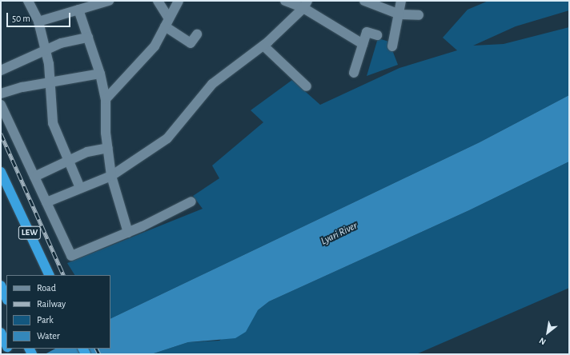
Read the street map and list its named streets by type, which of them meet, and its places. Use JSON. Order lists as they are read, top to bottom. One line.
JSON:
{"streets":{"highway":["LEW"]},"water":["Lyari River"],"legend":["Road","Railway","Park","Water"],"scale_bar":"50 m","north":"bottom left"}
